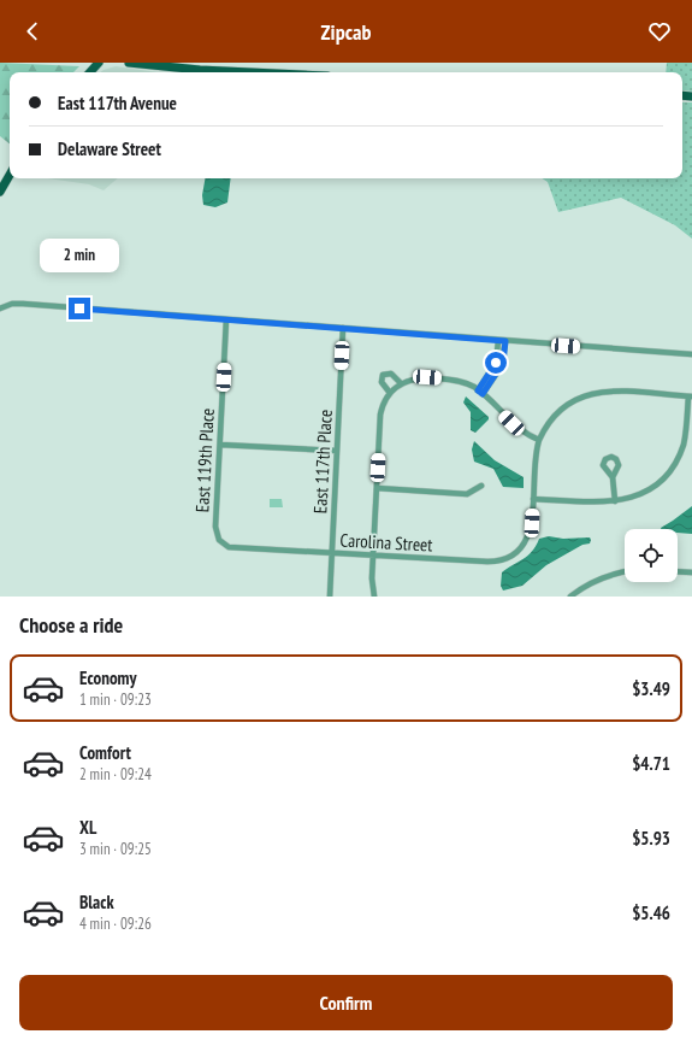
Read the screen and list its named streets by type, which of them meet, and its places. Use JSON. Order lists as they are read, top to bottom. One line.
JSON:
{"streets":{"street":["East 119th Place","East 117th Place","Carolina Street"]},"crossings":[["East 119th Place","Carolina Street"],["East 117th Place","Carolina Street"]],"page":{"header":"Zipcab","banner":["East 117th Avenue","Delaware Street"],"bubble":"2 min","heading":"Choose a ride","list":[{"name":"Economy","note":"1 min · 09:23","value":"$3.49"},{"name":"Comfort","note":"2 min · 09:24","value":"$4.71"},{"name":"XL","note":"3 min · 09:25","value":"$5.93"},{"name":"Black","note":"4 min · 09:26","value":"$5.46"}],"buttons":"Confirm"}}
